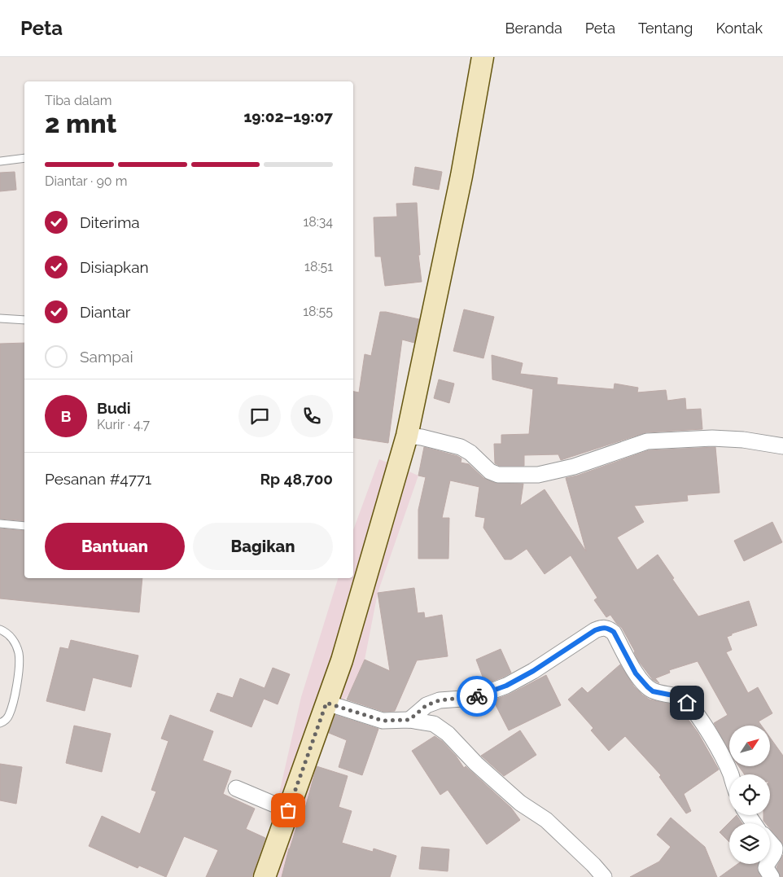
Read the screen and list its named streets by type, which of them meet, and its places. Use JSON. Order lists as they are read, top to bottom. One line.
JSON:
{"north":"top right","page":{"header":"Peta","nav":["Beranda","Peta","Tentang","Kontak"],"heading":["2 mnt","Tiba dalam","19:02–19:07"],"panel":["Budi","Kurir · 4.7","Pesanan #4771","Rp 48,700"],"bar":"Diantar · 90 m","list":[["Diterima","18:34"],["Disiapkan","18:51"],["Diantar","18:55"],"Sampai"],"round":"B","buttons":["Bantuan","Bagikan"]}}
